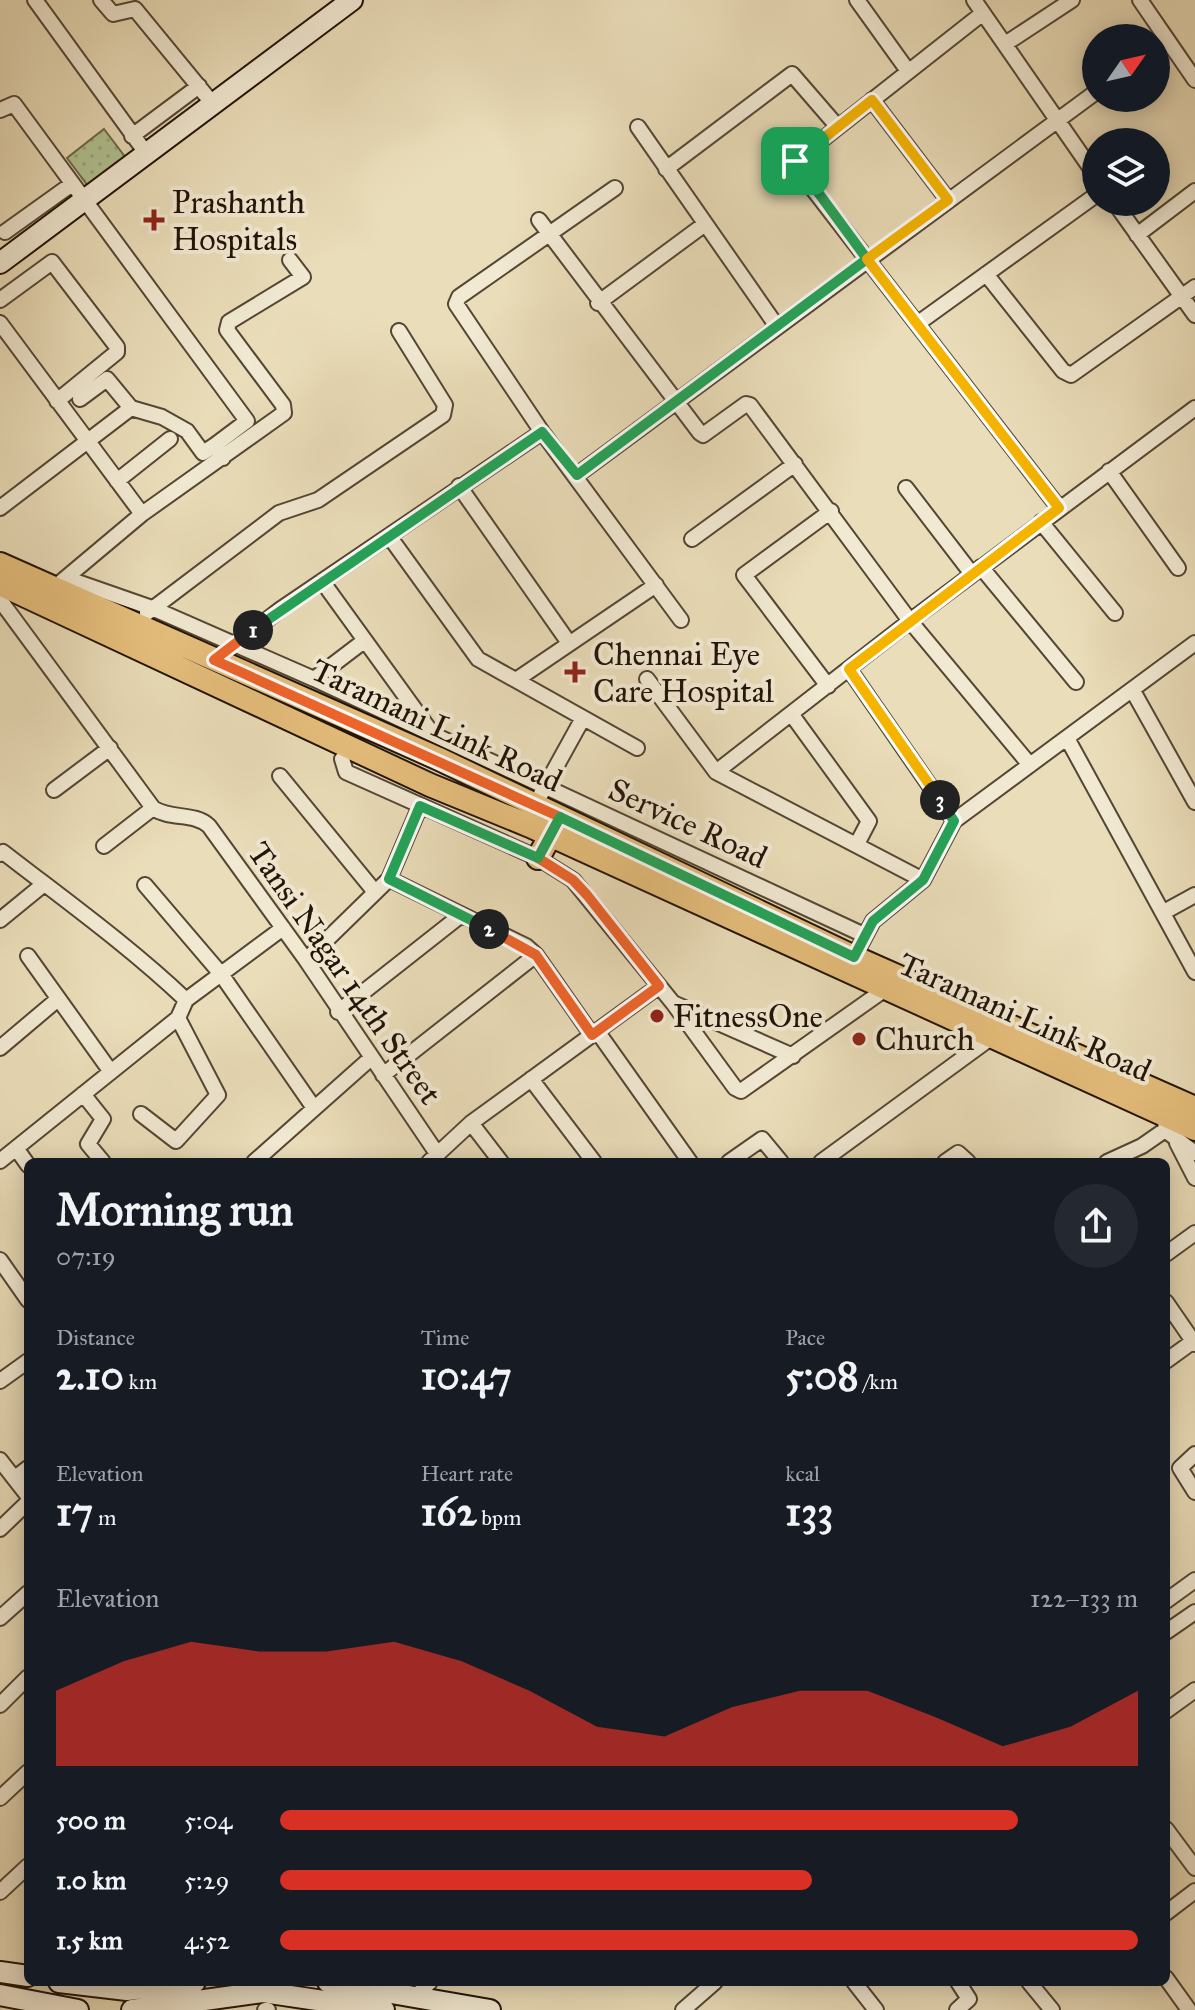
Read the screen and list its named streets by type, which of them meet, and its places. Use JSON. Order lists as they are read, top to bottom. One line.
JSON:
{"streets":{"main road":["Taramani Link Road"],"street":["Service Road","Tansi Nagar 14th Street"]},"crossings":[["Taramani Link Road","Service Road"]],"places":{"health":["Prashanth Hospitals","Chennai Eye Care Hospital"],"other":["FitnessOne","Church"]},"north":"top right","page":{"pins":["1","3","2"],"heading":["Morning run","07:19"],"stats":[["Distance","2.10 km"],["Time","10:47"],["Pace","5:08 /km"],["Elevation","17 m"],["Heart rate","162 bpm"],["kcal","133"]],"chart":["Elevation","122–133 m"],"list":[{"name":"500 m","note":"5:04"},{"name":"1.0 km","note":"5:29"},{"name":"1.5 km","note":"4:52"}]}}
